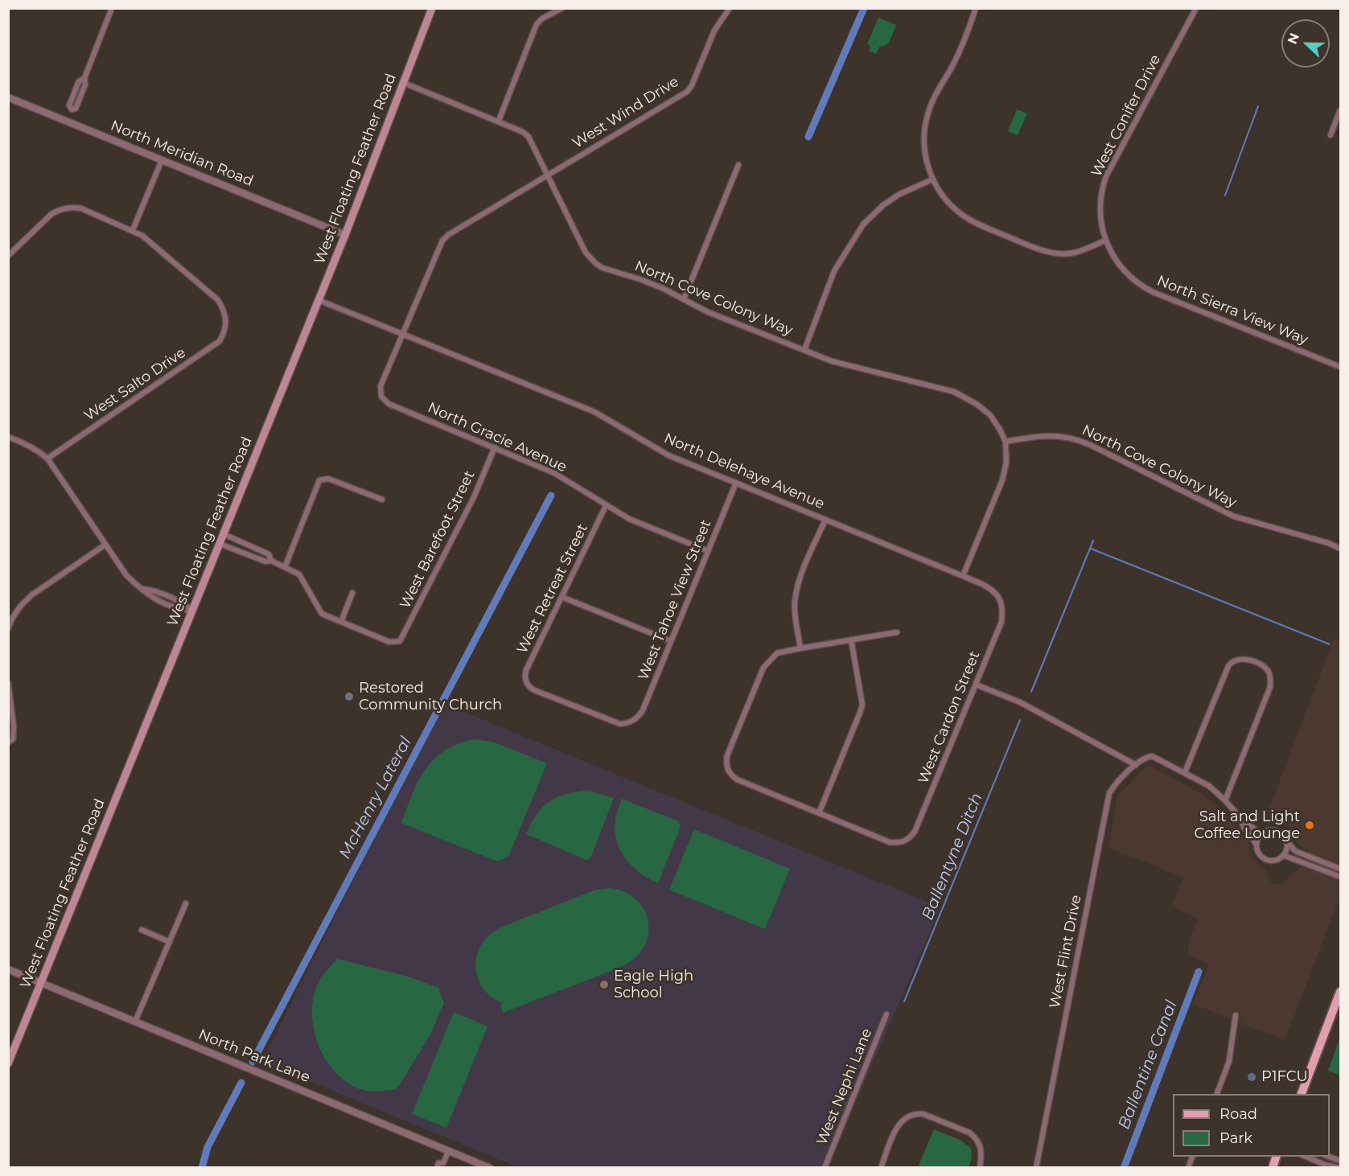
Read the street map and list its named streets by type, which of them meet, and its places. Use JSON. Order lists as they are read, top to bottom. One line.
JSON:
{"streets":{"main road":["West Floating Feather Road"],"street":["West Wind Drive","West Conifer Drive","North Meridian Road","North Cove Colony Way","North Sierra View Way","West Salto Drive","North Gracie Avenue","North Delehaye Avenue","West Barefoot Street","West Retreat Street","West Tahoe View Street","West Cardon Street","West Flint Drive","North Park Lane","West Nephi Lane"]},"crossings":[["West Wind Drive","North Cove Colony Way"],["West Wind Drive","North Gracie Avenue"],["West Wind Drive","North Delehaye Avenue"],["West Conifer Drive","North Sierra View Way"],["North Meridian Road","West Floating Feather Road"],["West Floating Feather Road","North Cove Colony Way"],["West Floating Feather Road","North Delehaye Avenue"],["West Floating Feather Road","North Park Lane"],["North Gracie Avenue","West Barefoot Street"],["North Gracie Avenue","West Retreat Street"],["North Gracie Avenue","West Tahoe View Street"],["North Delehaye Avenue","West Tahoe View Street"],["North Delehaye Avenue","West Cardon Street"],["West Retreat Street","West Tahoe View Street"]],"water":["McHenry Lateral","Ballentyne Ditch","Ballentine Canal"],"places":["Restored Community Church","Salt and Light Coffee Lounge","Eagle High School","P1FCU"],"legend":["Road","Park"],"north":"left"}
